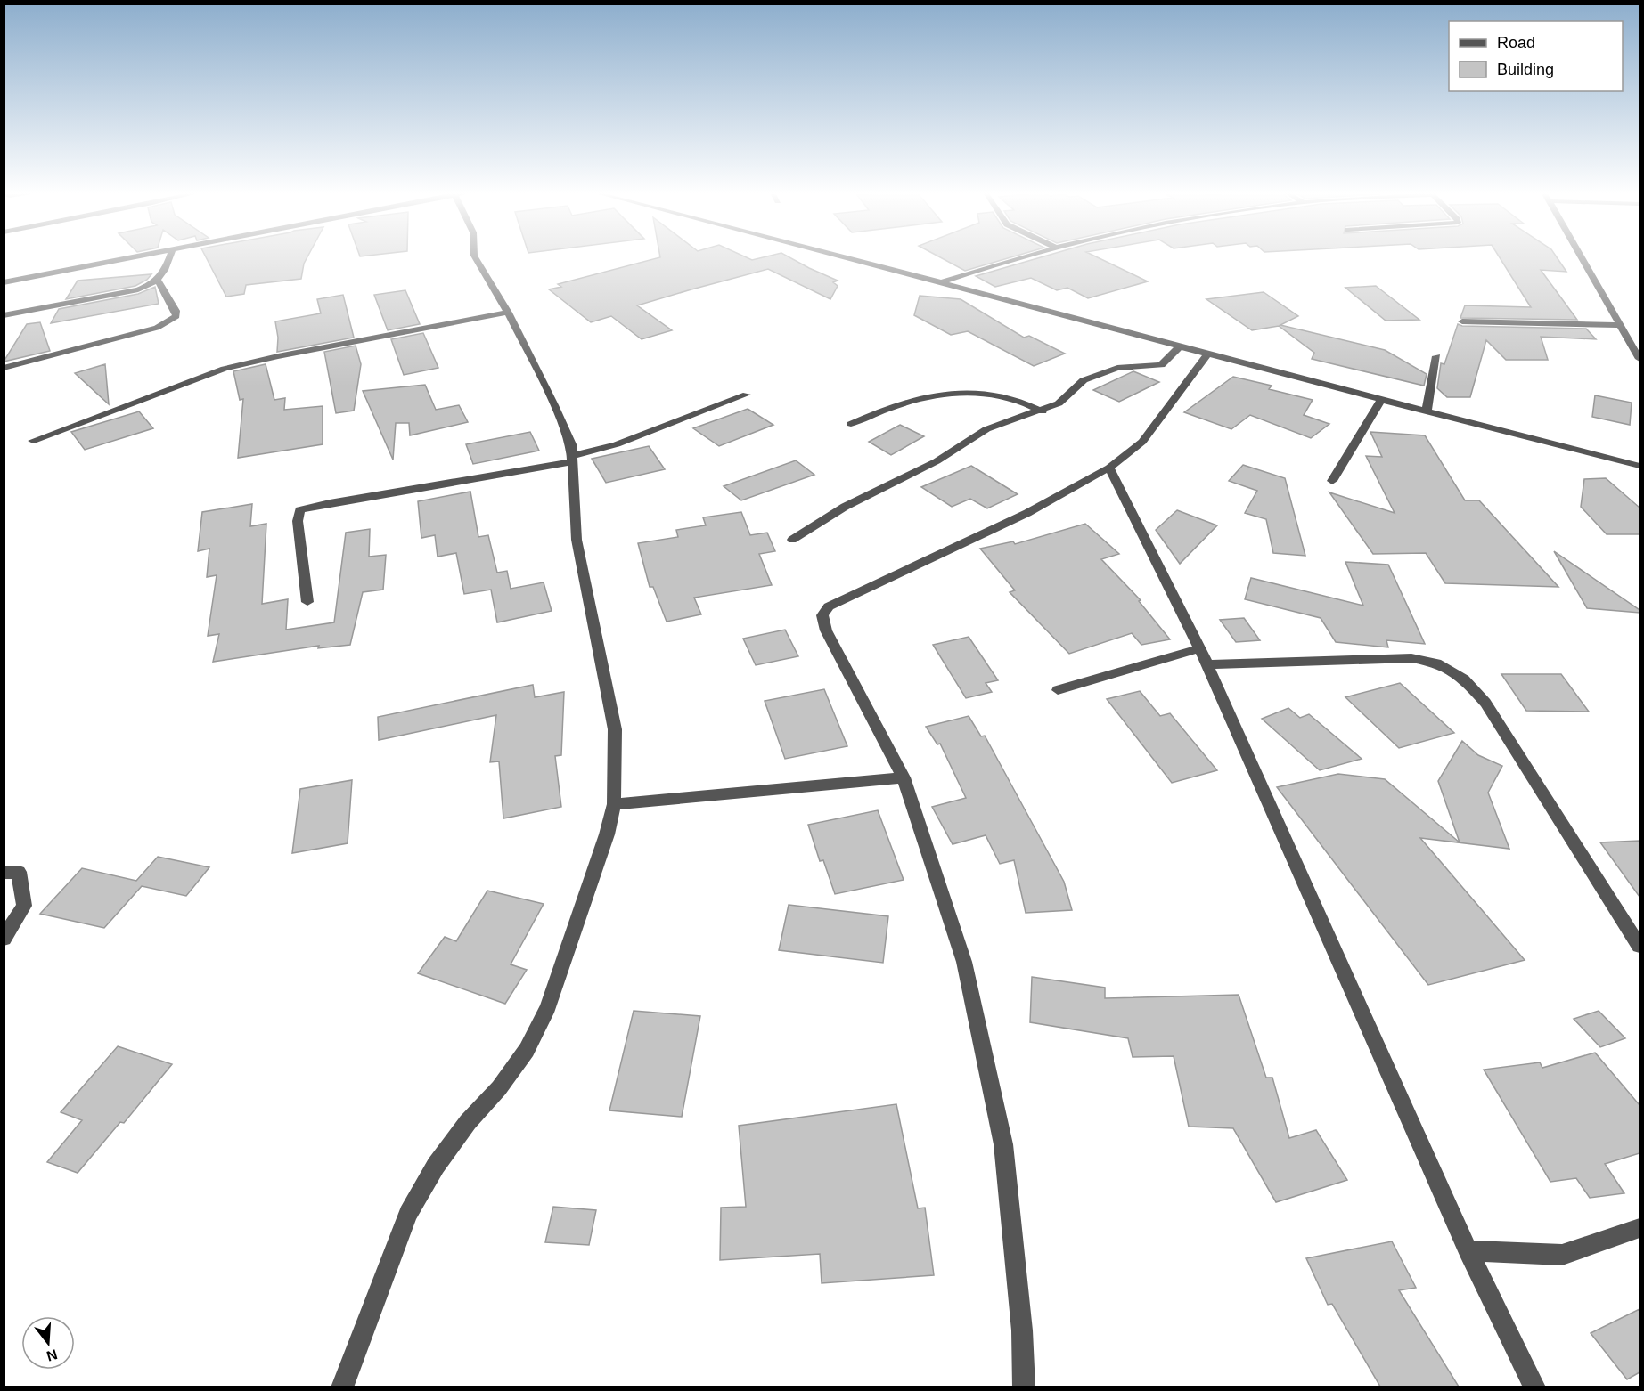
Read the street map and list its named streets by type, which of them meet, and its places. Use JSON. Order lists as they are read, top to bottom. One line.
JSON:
{"legend":["Road","Building"],"north":"bottom"}
